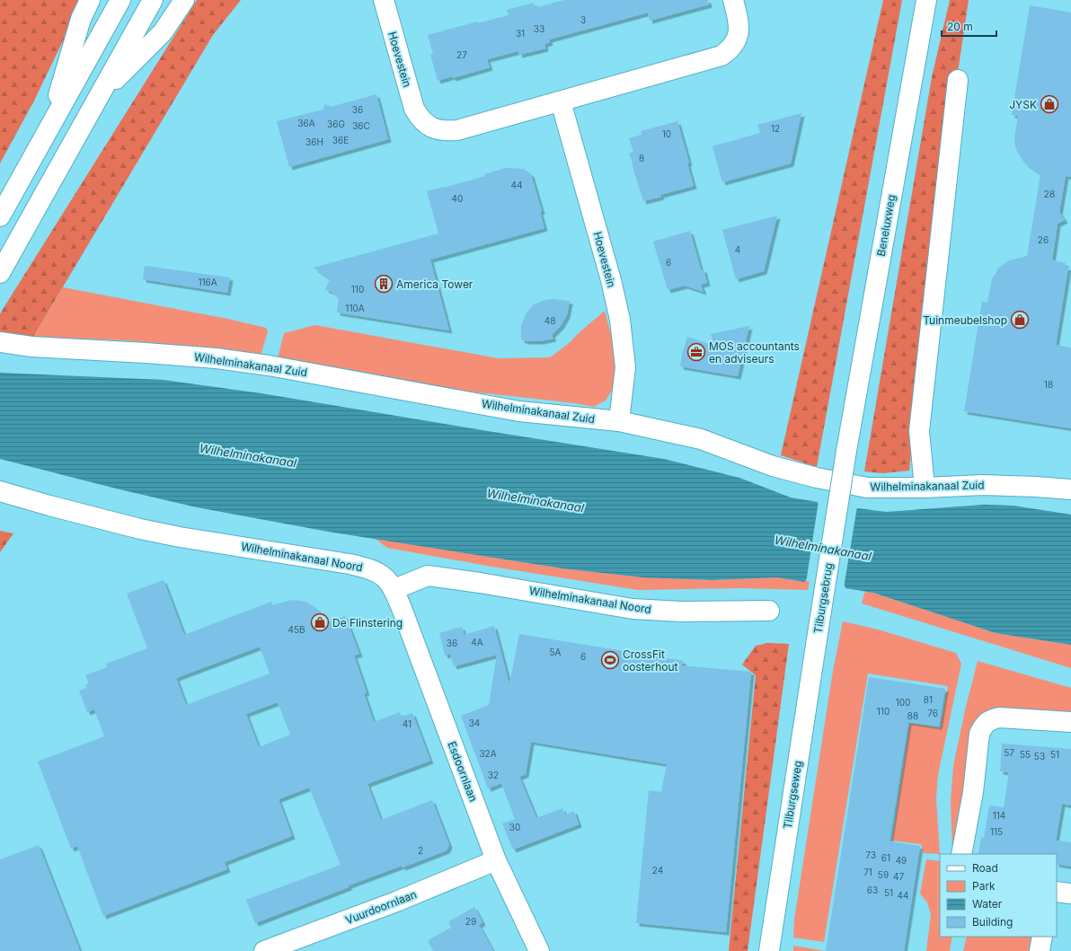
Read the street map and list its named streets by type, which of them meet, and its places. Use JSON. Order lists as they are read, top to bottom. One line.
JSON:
{"streets":{"main road":["Hoevestein","Beneluxweg","Wilhelminakanaal Zuid","Wilhelminakanaal Noord","Tilburgsebrug","Esdoornlaan","Tilburgseweg","Vuurdoornlaan"]},"crossings":[["Hoevestein","Wilhelminakanaal Zuid"],["Beneluxweg","Tilburgsebrug"],["Wilhelminakanaal Noord","Esdoornlaan"],["Tilburgsebrug","Tilburgseweg"],["Esdoornlaan","Vuurdoornlaan"]],"water":["Wilhelminakanaal"],"places":{"shop":["JYSK","Tuinmeubelshop","De Flinstering"],"building":["America Tower"],"office":["MOS accountants en adviseurs"],"sports":["CrossFit oosterhout"]},"house_numbers":["3","33","31","27","36","36A","36G","36C","12","10","36E","36H","8","44","28","40","26","4","6","116A","110","110A","48","18","45B","4A","36","5A","6","81","100","110","76","88","34","41","57","32A","55","51","53","32","114","30","115","2","73","61","49","24","71","59","47","63","51","44","29"],"legend":["Road","Park","Water","Building"],"scale_bar":"20 m"}
